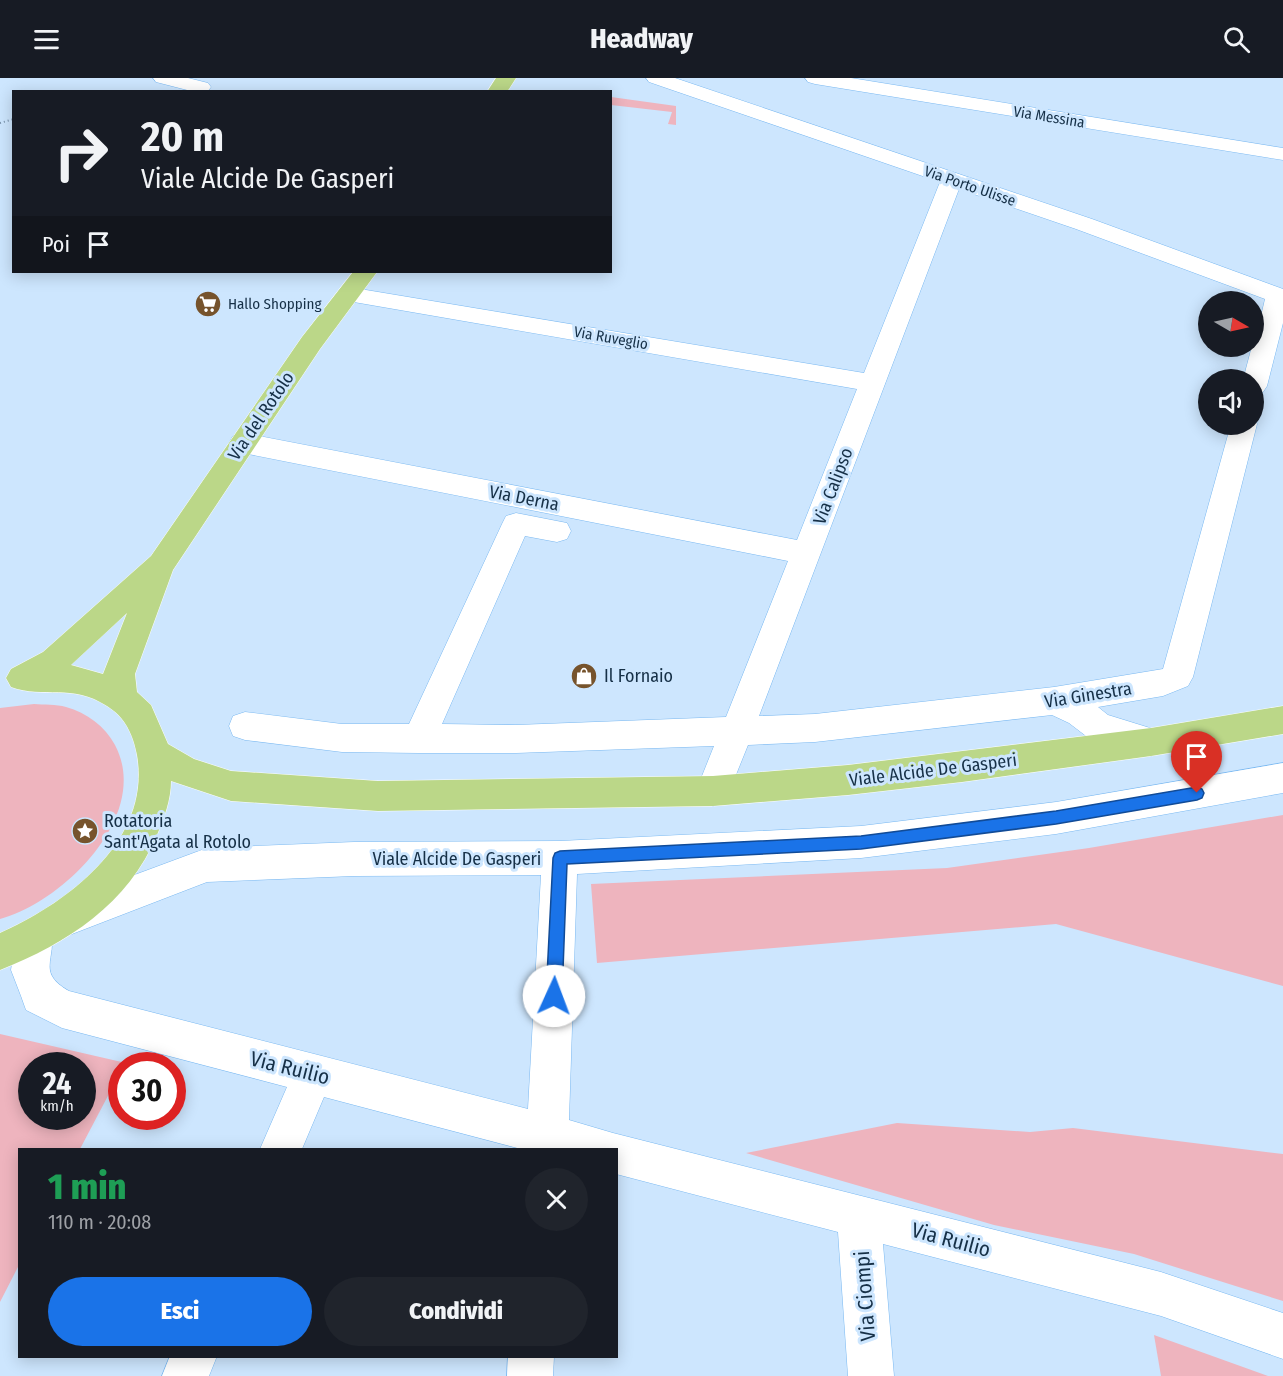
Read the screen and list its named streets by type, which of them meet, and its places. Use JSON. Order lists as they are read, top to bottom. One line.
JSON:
{"streets":{"main road":["Via del Rotolo","Viale Alcide De Gasperi"],"street":["Via Messina","Via Porto Ulisse","Via Ruveglio","Via Calipso","Via Derna","Via Ginestra","Via Ruilio","Via Ciompi"]},"crossings":[["Via Porto Ulisse","Via Calipso"],["Via Ruveglio","Via del Rotolo"],["Via Ruveglio","Via Calipso"],["Via del Rotolo","Via Derna"],["Via Calipso","Via Derna"],["Via Calipso","Via Ginestra"],["Via Calipso","Viale Alcide De Gasperi"],["Viale Alcide De Gasperi","Via Ruilio"],["Via Ruilio","Via Ciompi"]],"places":{"supermarket":["Hallo Shopping"],"shop":["Il Fornaio"],"place":["Rotatoria Sant'Agata al Rotolo"]},"north":"right","page":{"header":"Headway","turn":["20 m","Viale Alcide De Gasperi"],"then":"Poi","speed":"24 km/h","limit":"30","heading":["1 min","110 m · 20:08"],"buttons":["Esci","Condividi"]}}
